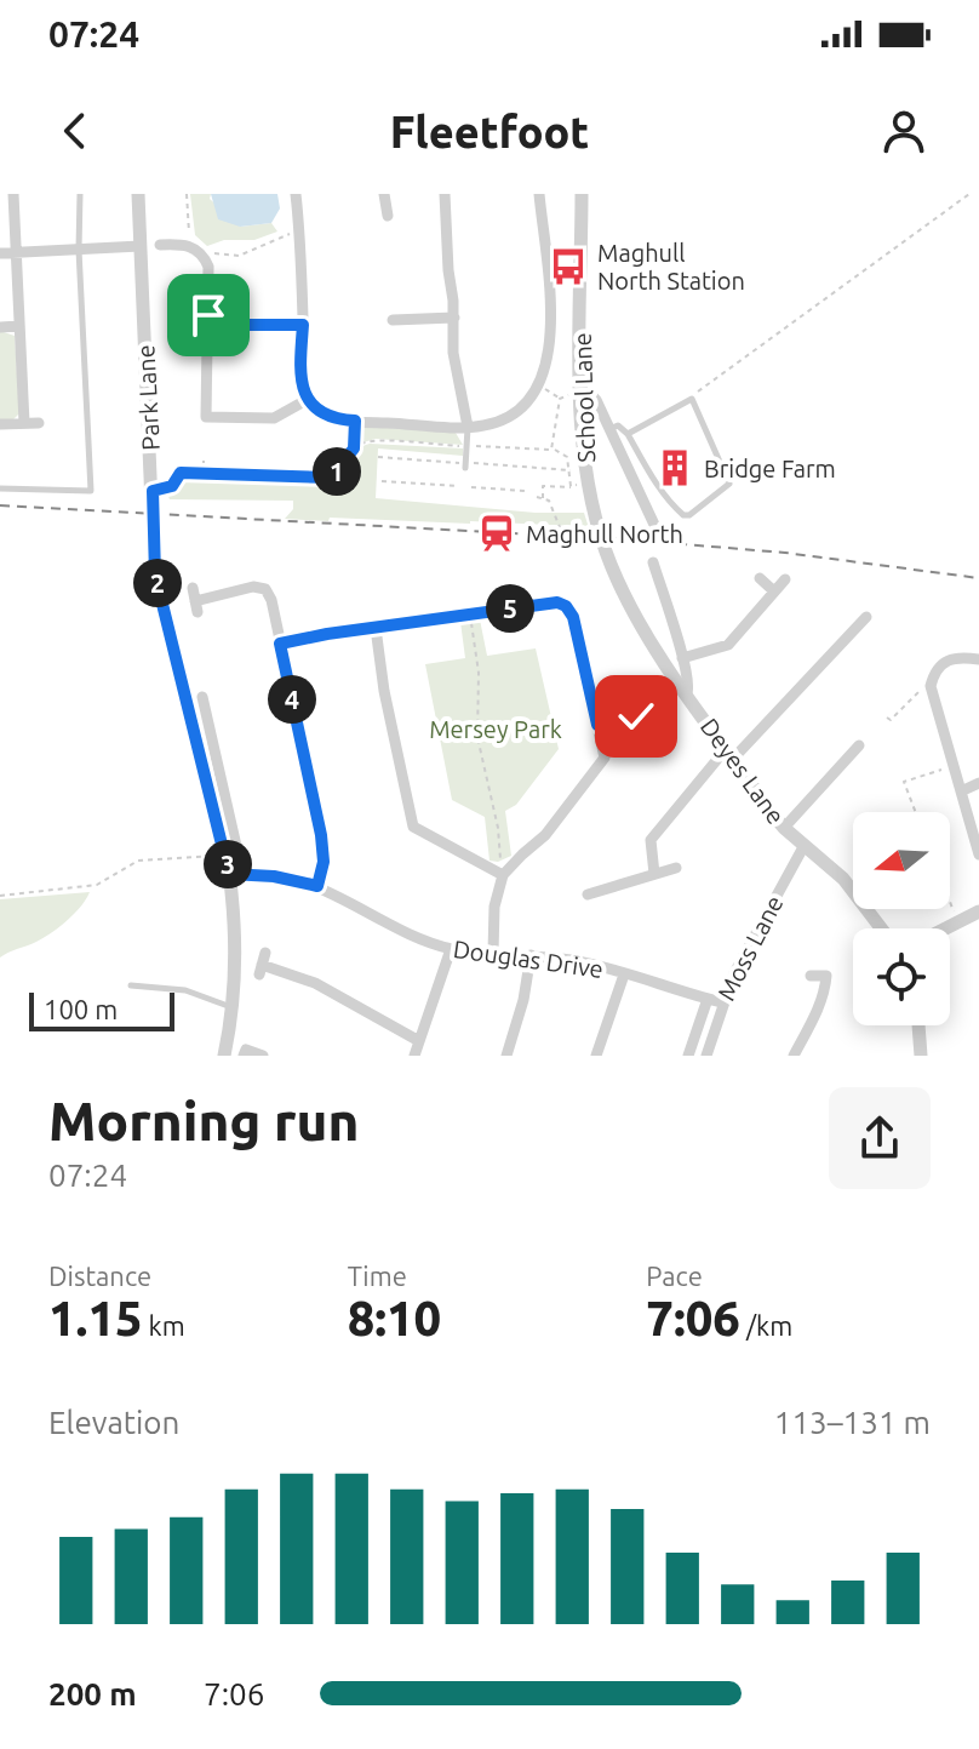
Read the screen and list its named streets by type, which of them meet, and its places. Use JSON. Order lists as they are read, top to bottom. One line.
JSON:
{"streets":{"street":["Park Lane","School Lane","Deyes Lane","Moss Lane","Douglas Drive"]},"crossings":[["Park Lane","Douglas Drive"],["School Lane","Deyes Lane"],["Deyes Lane","Moss Lane"],["Moss Lane","Douglas Drive"]],"parks":["Mersey Park"],"places":{"bus stop":["Maghull North Station"],"building":["Bridge Farm"],"station":["Maghull North"]},"scale_bar":"100 m","north":"left","page":{"status":"07:24","header":"Fleetfoot","pins":["1","2","5","4","3"],"scale":"100 m","heading":["Morning run","07:24"],"stats":[["Distance","1.15 km"],["Time","8:10"],["Pace","7:06 /km"]],"chart":["Elevation","113–131 m"],"list":[{"name":"200 m","note":"7:06"}]}}
